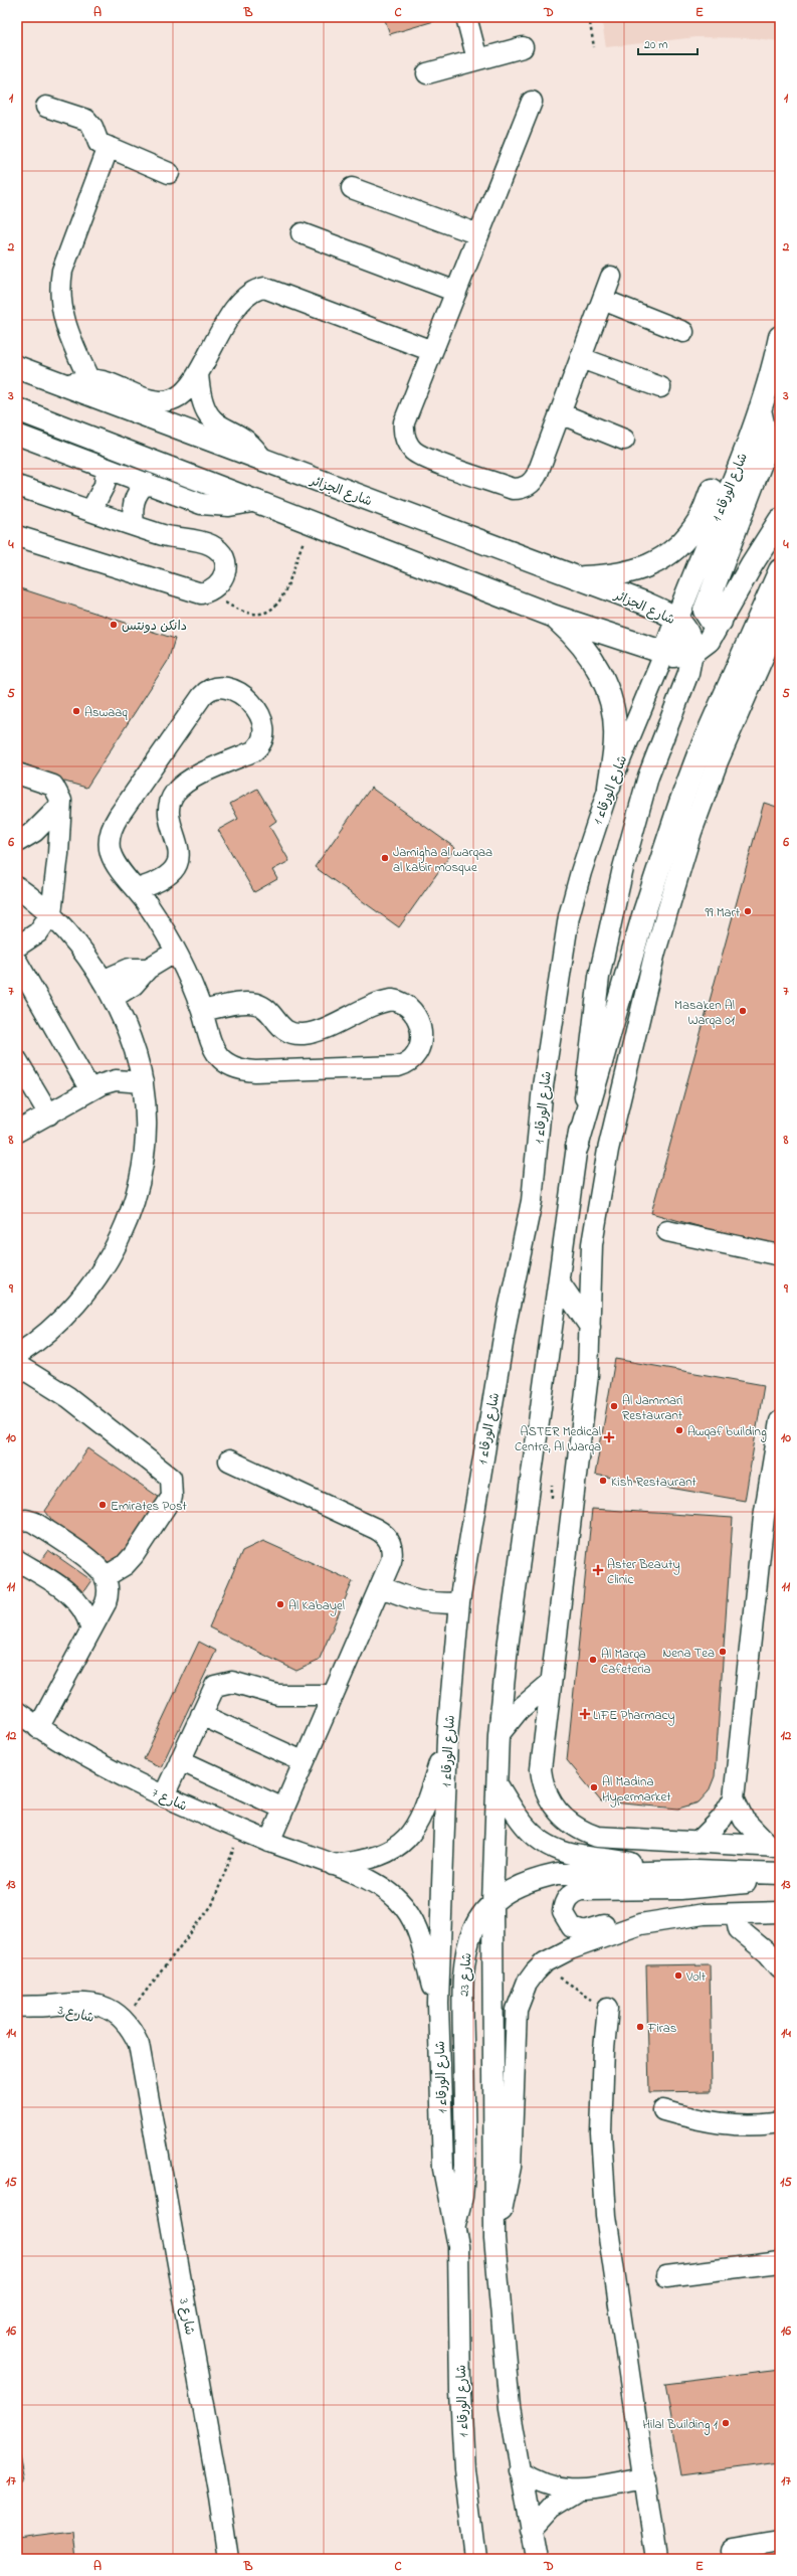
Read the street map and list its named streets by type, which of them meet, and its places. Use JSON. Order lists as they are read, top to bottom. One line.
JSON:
{"streets":{"main road":["شارع الورقاء 1","شارع الجزائر"],"street":["شارع 7","شارع 23","شارع 3"]},"crossings":[["شارع الورقاء 1","شارع الجزائر"],["شارع الورقاء 1","شارع 7"],["شارع الورقاء 1","شارع 23"]],"places":{"other":["دانكن دونتس","Aswaaq","Jamigha al warqaa al kabir mosque","99 Mart","Masaken Al Warqa 01","Al Jammari Restaurant","Awqaf building","Kish Restaurant","Emirates Post","Al Kabayel","Nena Tea","Al Marqa Cafeteria","Al Madina Hypermarket","Volt","Firas","Hilal Building 1"],"health":["ASTER Medical Centre, Al Warqa","Aster Beauty Clinic","LIFE Pharmacy"]},"scale_bar":"20 m","grid":{"columns":["A","B","C","D","E"],"rows":["1","2","3","4","5","6","7","8","9","10","11","12","13","14","15","16","17"]}}
